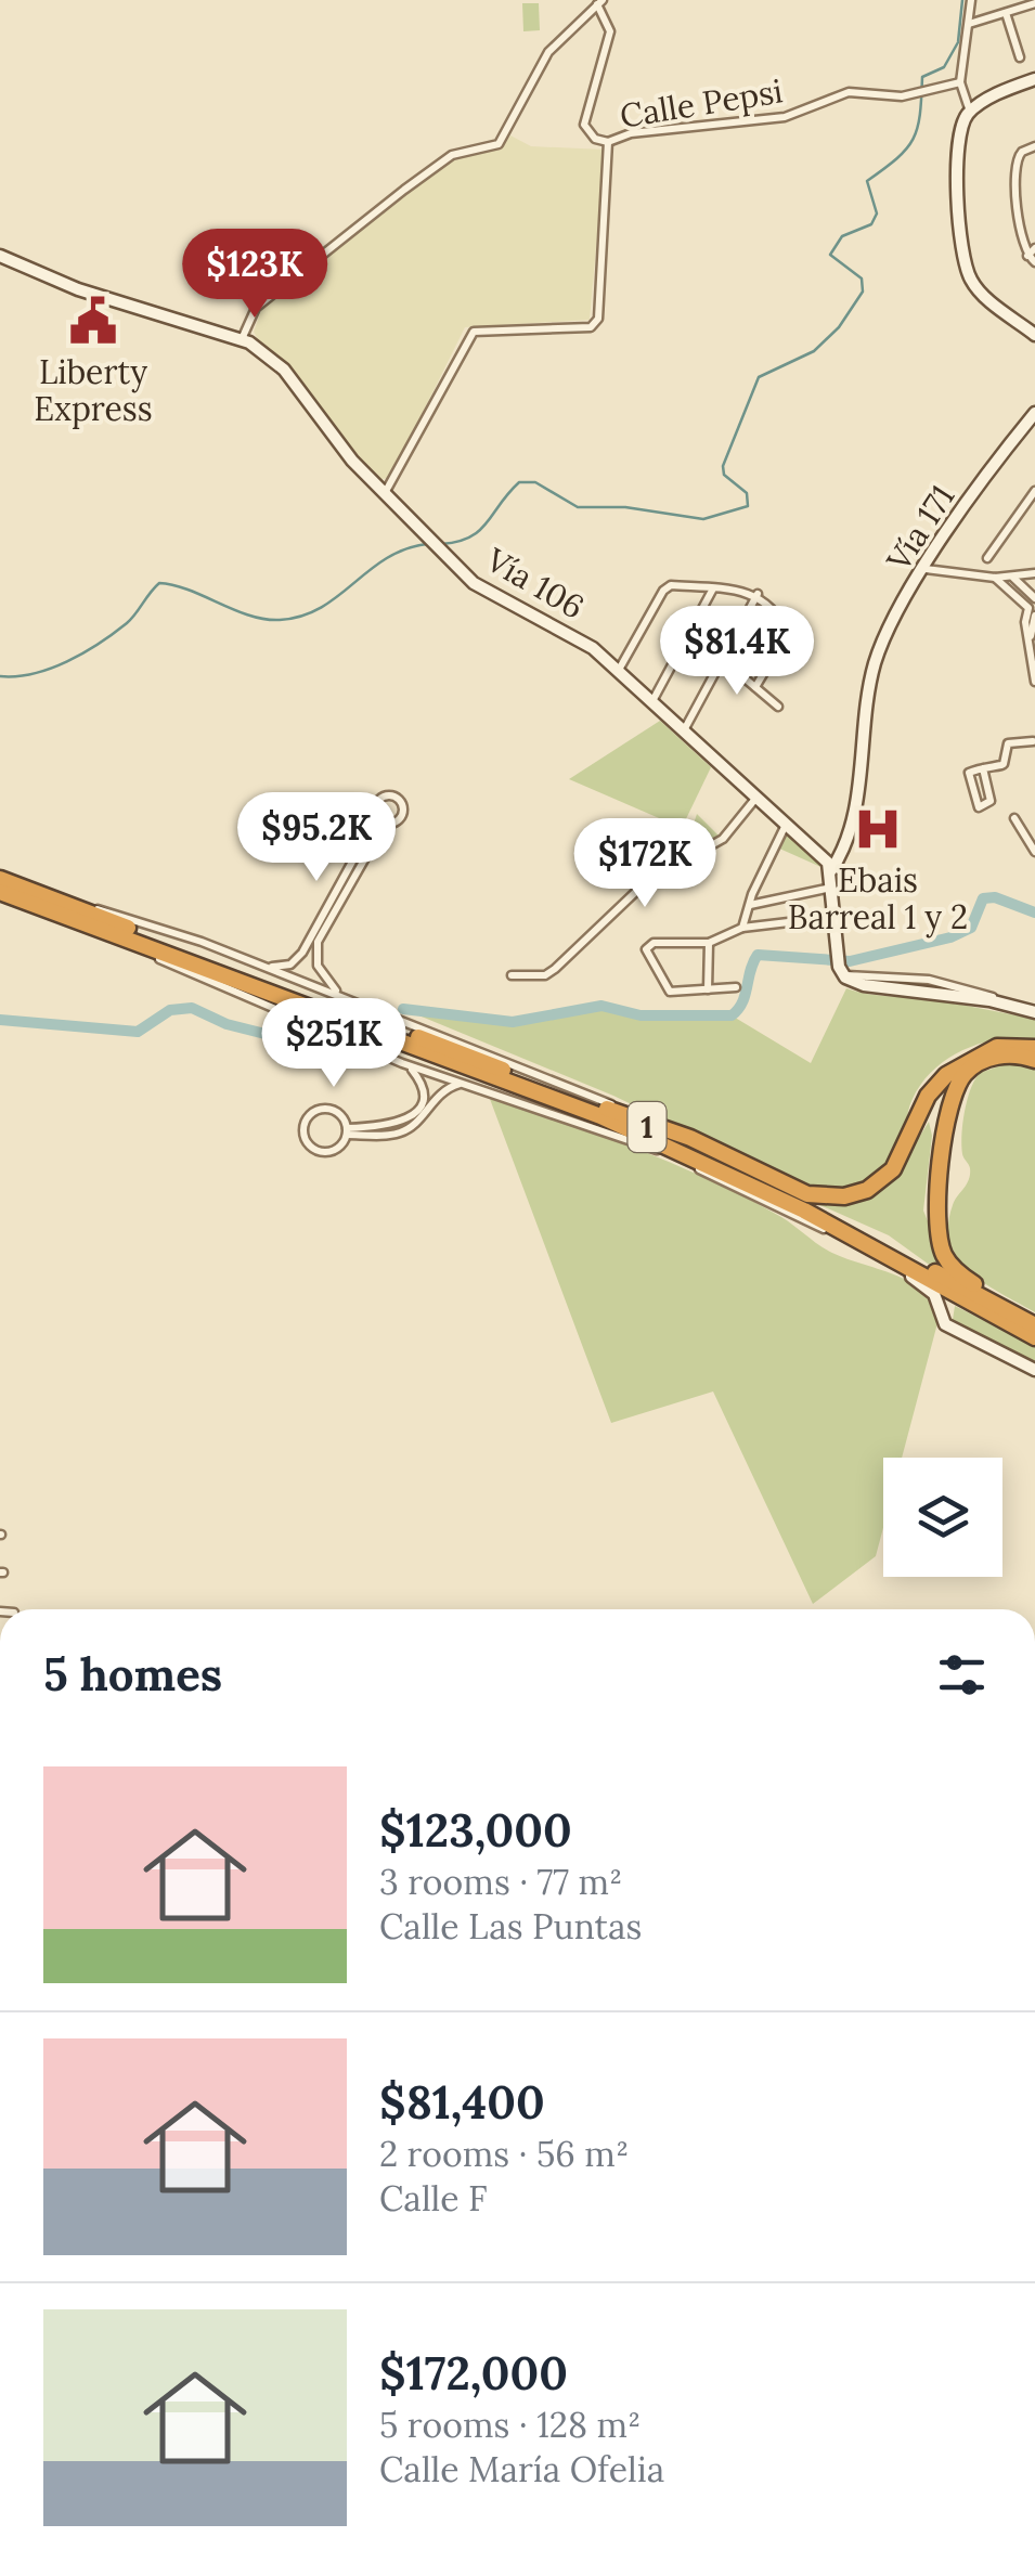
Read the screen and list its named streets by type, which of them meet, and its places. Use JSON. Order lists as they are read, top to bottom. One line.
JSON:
{"streets":{"highway":["1"],"main road":["Vía 171","Vía 106"],"street":["Calle Pepsi"]},"crossings":[["Calle Pepsi","Vía 106"],["Vía 171","Vía 106"]],"places":{"public building":["Liberty Express"],"hospital":["Ebais Barreal 1 y 2"]},"page":{"price":["$123K","$81.4K","$95.2K","$172K","$251K"],"heading":"5 homes","list":[{"name":"$123,000","note":"3 rooms · 77 m² · Calle Las Puntas"},{"name":"$81,400","note":"2 rooms · 56 m² · Calle F"},{"name":"$172,000","note":"5 rooms · 128 m² · Calle María Ofelia"}]}}
